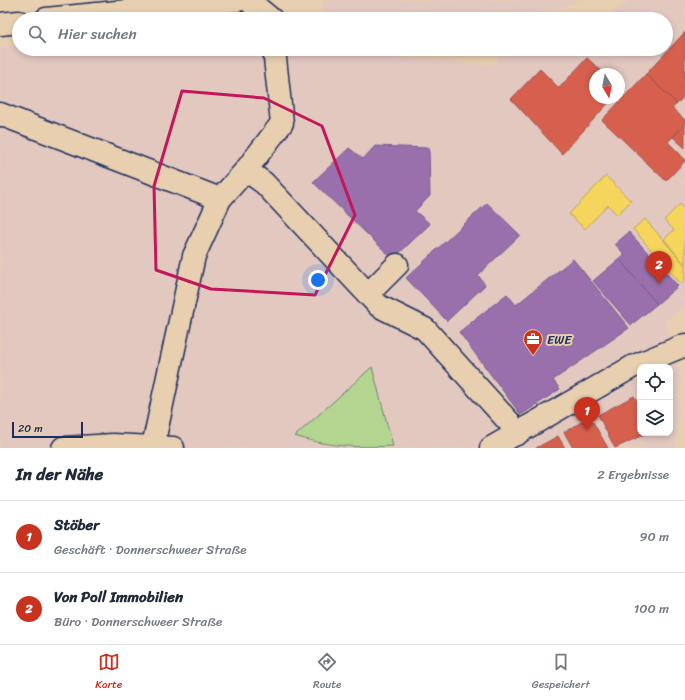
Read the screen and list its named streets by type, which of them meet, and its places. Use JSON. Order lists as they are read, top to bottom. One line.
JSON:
{"places":{"office":["EWE"]},"scale_bar":"20 m","north":"bottom","page":{"search":"Hier suchen","pins":["2","1"],"scale":"20 m","heading":["In der Nähe","2 Ergebnisse"],"list":[{"mark":"1","name":"Stöber","note":"Geschäft · Donnerschweer Straße","value":"90 m"},{"mark":"2","name":"Von Poll Immobilien","note":"Büro · Donnerschweer Straße","value":"100 m"}],"nav":["Karte","Route","Gespeichert"]}}
